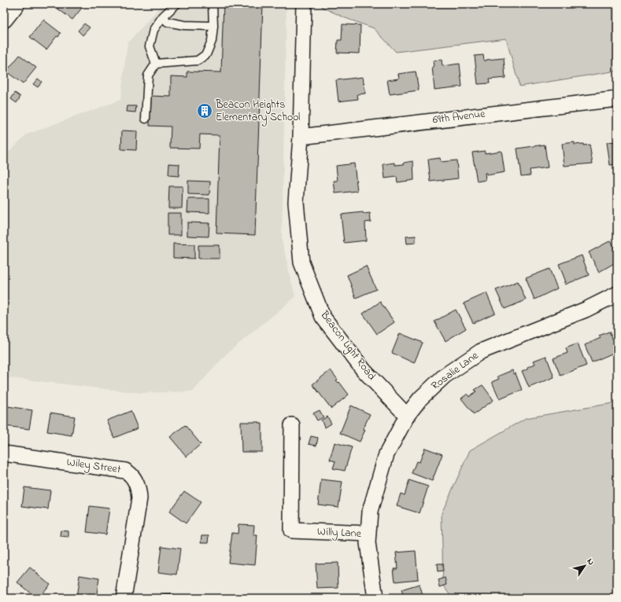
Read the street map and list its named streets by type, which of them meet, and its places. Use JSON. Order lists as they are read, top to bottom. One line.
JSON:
{"streets":{"street":["69th Avenue","Beacon Light Road","Rosalie Lane","Wiley Street","Willy Lane"]},"crossings":[["69th Avenue","Beacon Light Road"],["Beacon Light Road","Rosalie Lane"],["Rosalie Lane","Willy Lane"]],"places":{"building":["Beacon Heights Elementary School"]},"north":"top right"}
